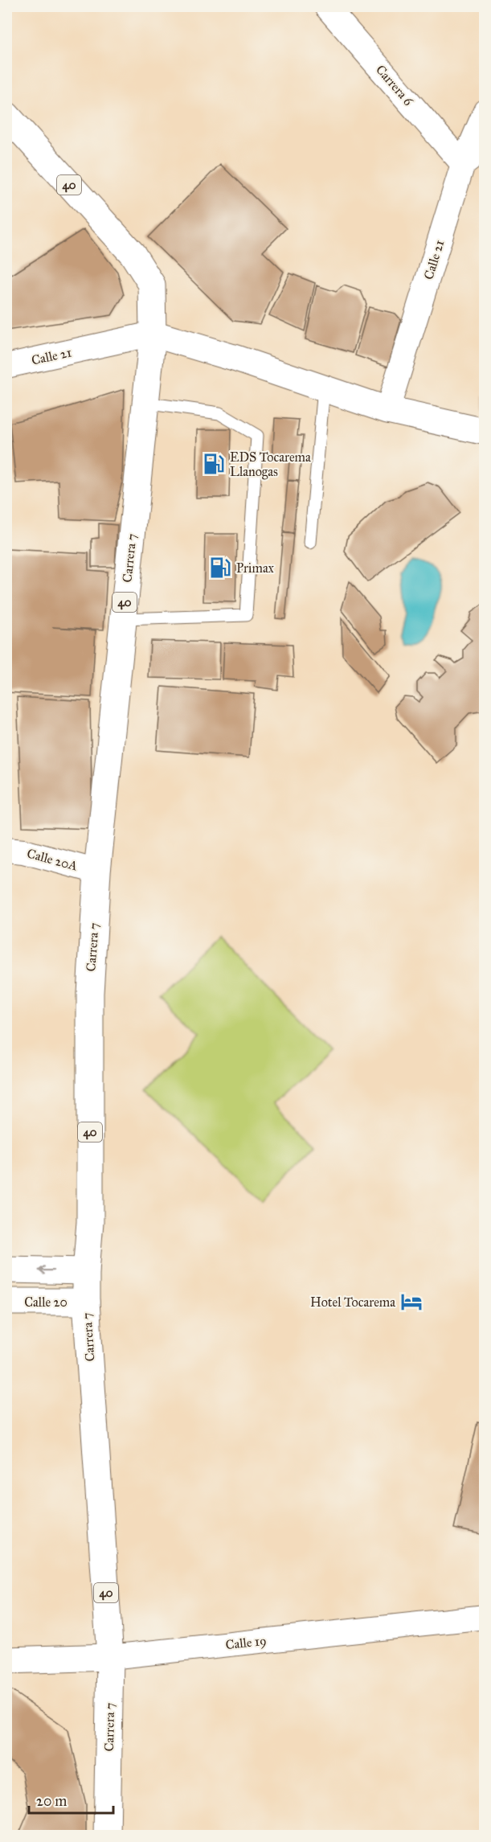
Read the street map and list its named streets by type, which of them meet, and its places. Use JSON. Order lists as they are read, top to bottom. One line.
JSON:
{"streets":{"main road":["40","Carrera 7","Calle 20","Calle 19"],"street":["Carrera 6","Calle 21","Calle 20A"]},"crossings":[["Carrera 6","Calle 21"],["Calle 21","Carrera 7"],["Carrera 7","Calle 20A"],["Carrera 7","Calle 20"],["Carrera 7","Calle 19"]],"places":{"fuel station":["EDS Tocarema Llanogas","Primax"],"hotel":["Hotel Tocarema"]},"scale_bar":"20 m"}
